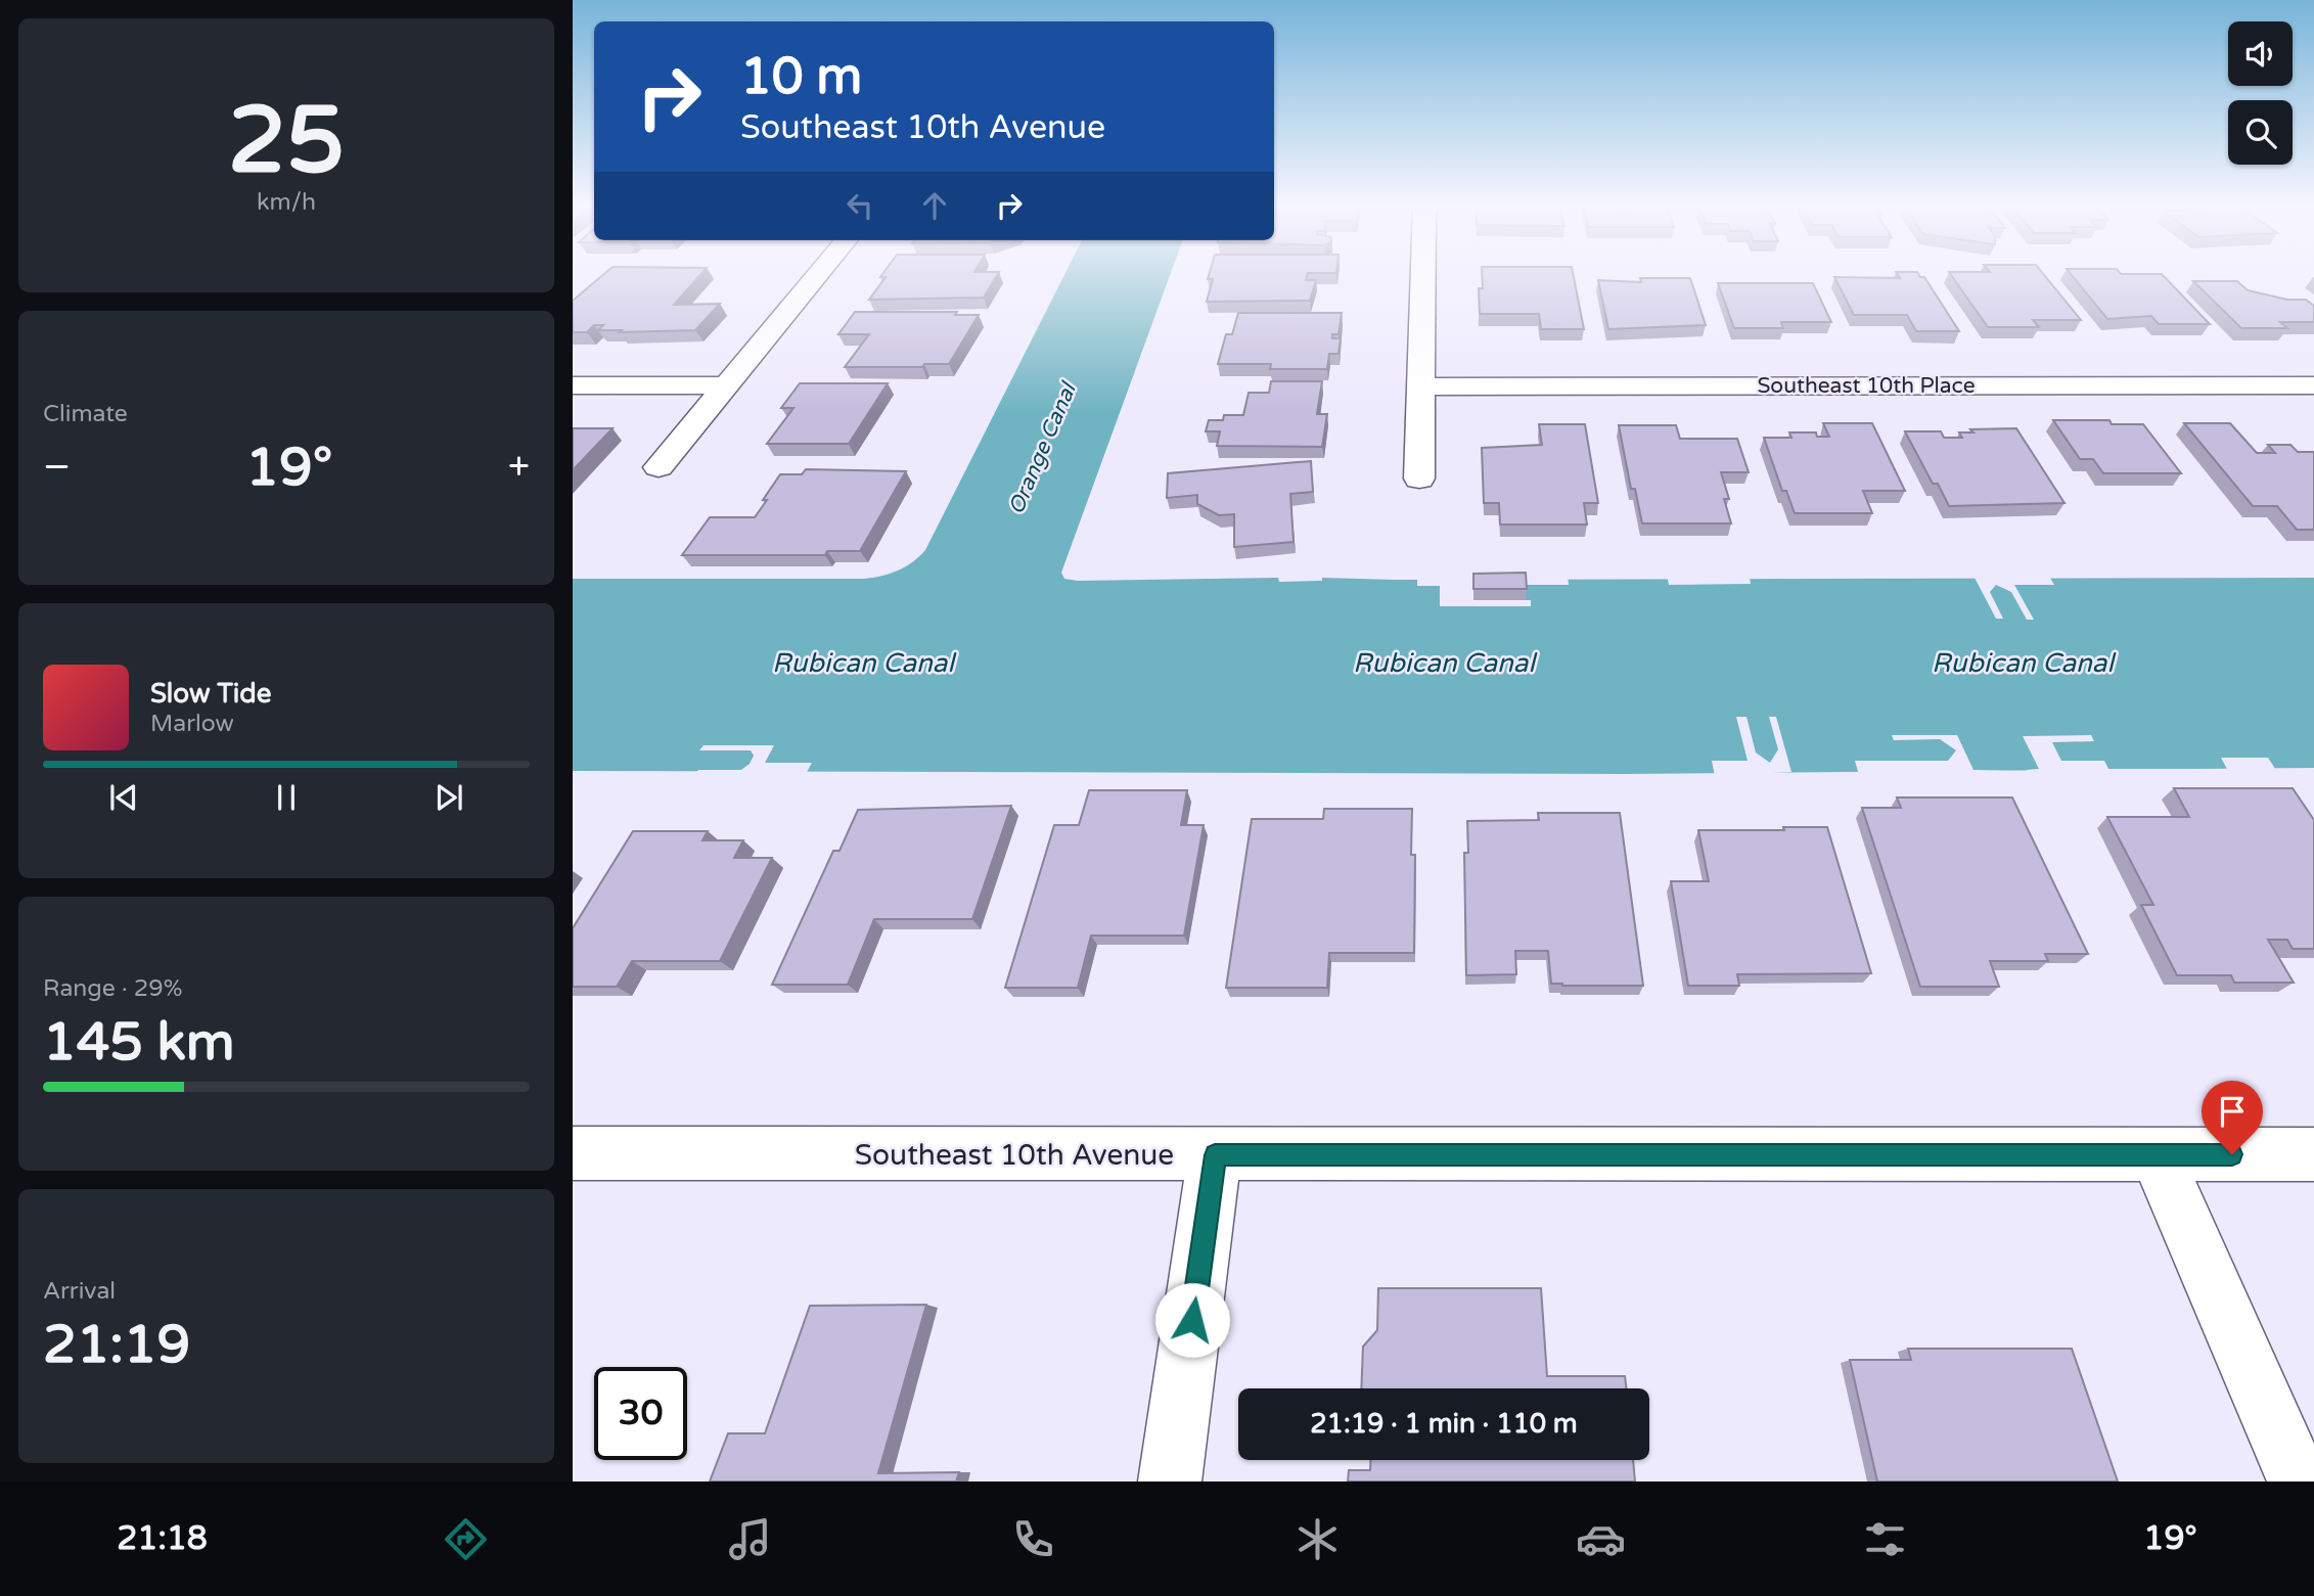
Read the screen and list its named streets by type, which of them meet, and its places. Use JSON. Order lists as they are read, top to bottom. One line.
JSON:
{"streets":{"street":["Southeast 10th Place","Southeast 10th Avenue"]},"water":["Orange Canal","Rubican Canal"],"page":{"tile":[["25","km/h"],"Climate",["Range · 29%","145 km"],["Arrival","21:19"]],"turn":["10 m","Southeast 10th Avenue"],"heat":["−","19°","+"],"song":["Slow Tide","Marlow"],"limit":"30","trip":"21:19 · 1 min · 110 m","tabs":["21:18","19°"]}}
